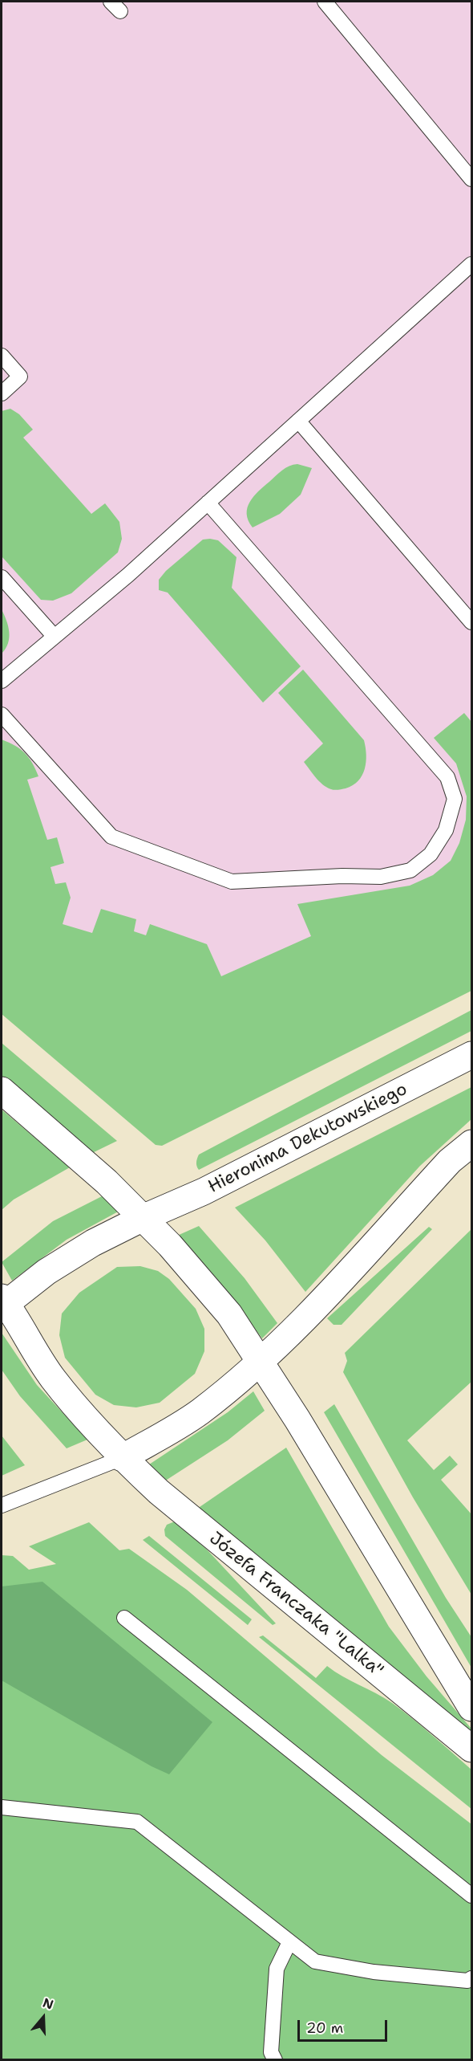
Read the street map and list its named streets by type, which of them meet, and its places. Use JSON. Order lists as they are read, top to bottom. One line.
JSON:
{"streets":{"street":["Hieronima Dekutowskiego","Józefa Franczaka \"Lalka\""]},"crossings":[["Hieronima Dekutowskiego","Józefa Franczaka \"Lalka\""]],"scale_bar":"20 m","north":"top"}
